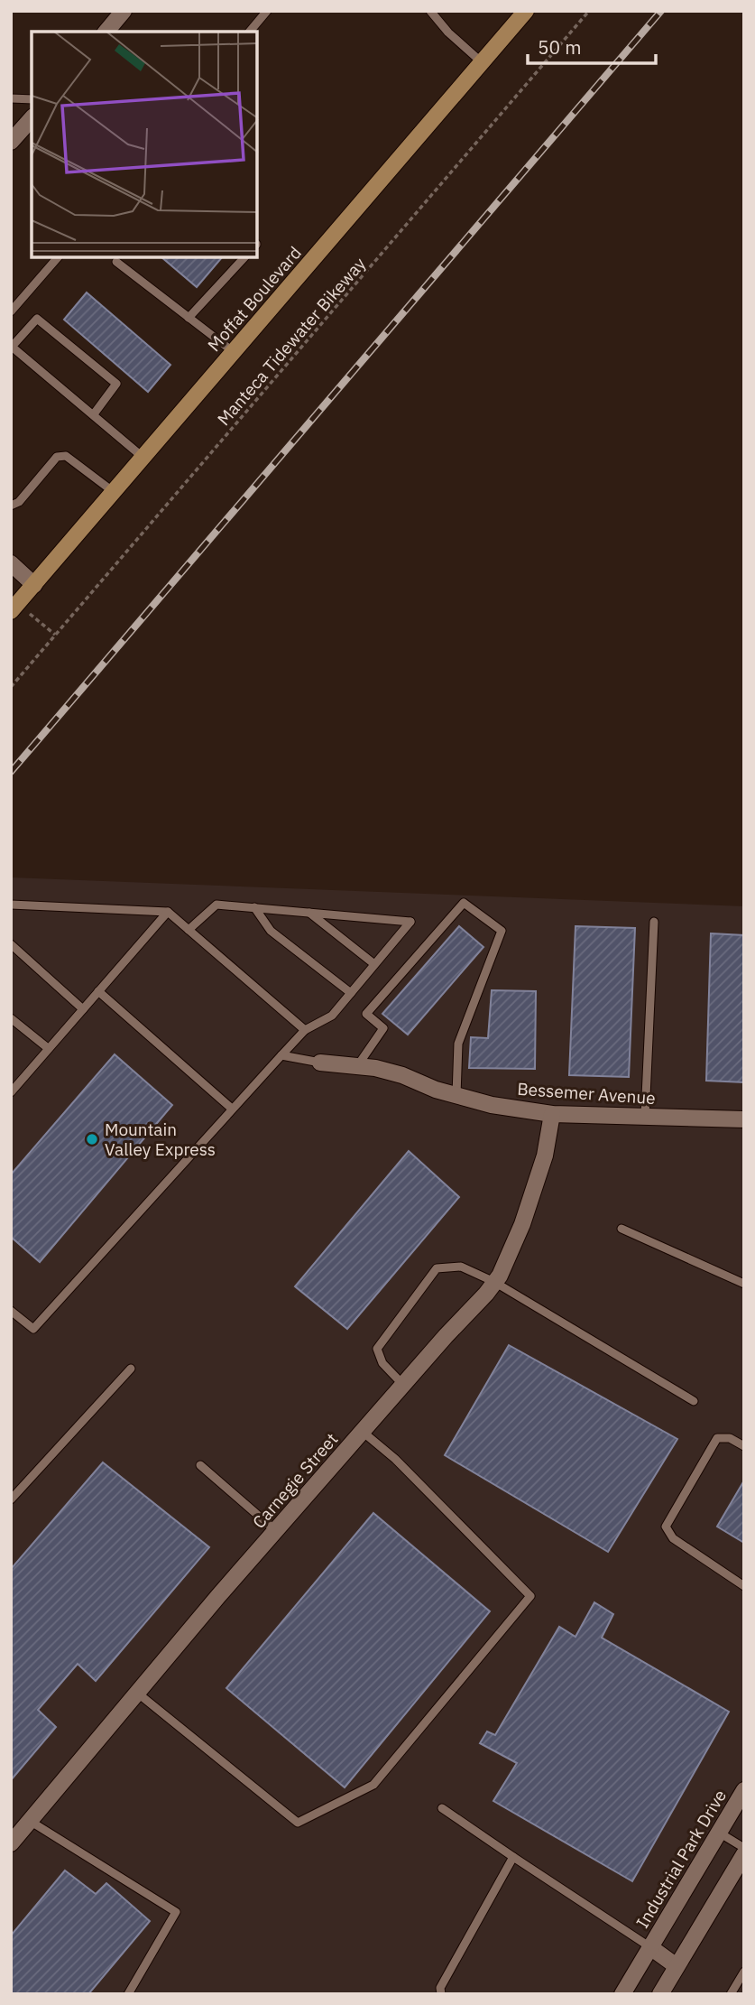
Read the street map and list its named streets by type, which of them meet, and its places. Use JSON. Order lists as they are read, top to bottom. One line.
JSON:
{"streets":{"main road":["Moffat Boulevard"],"street":["Bessemer Avenue","Carnegie Street","Industrial Park Drive"],"path":["Manteca Tidewater Bikeway"]},"crossings":[["Bessemer Avenue","Carnegie Street"]],"places":["Mountain Valley Express"],"scale_bar":"50 m"}
